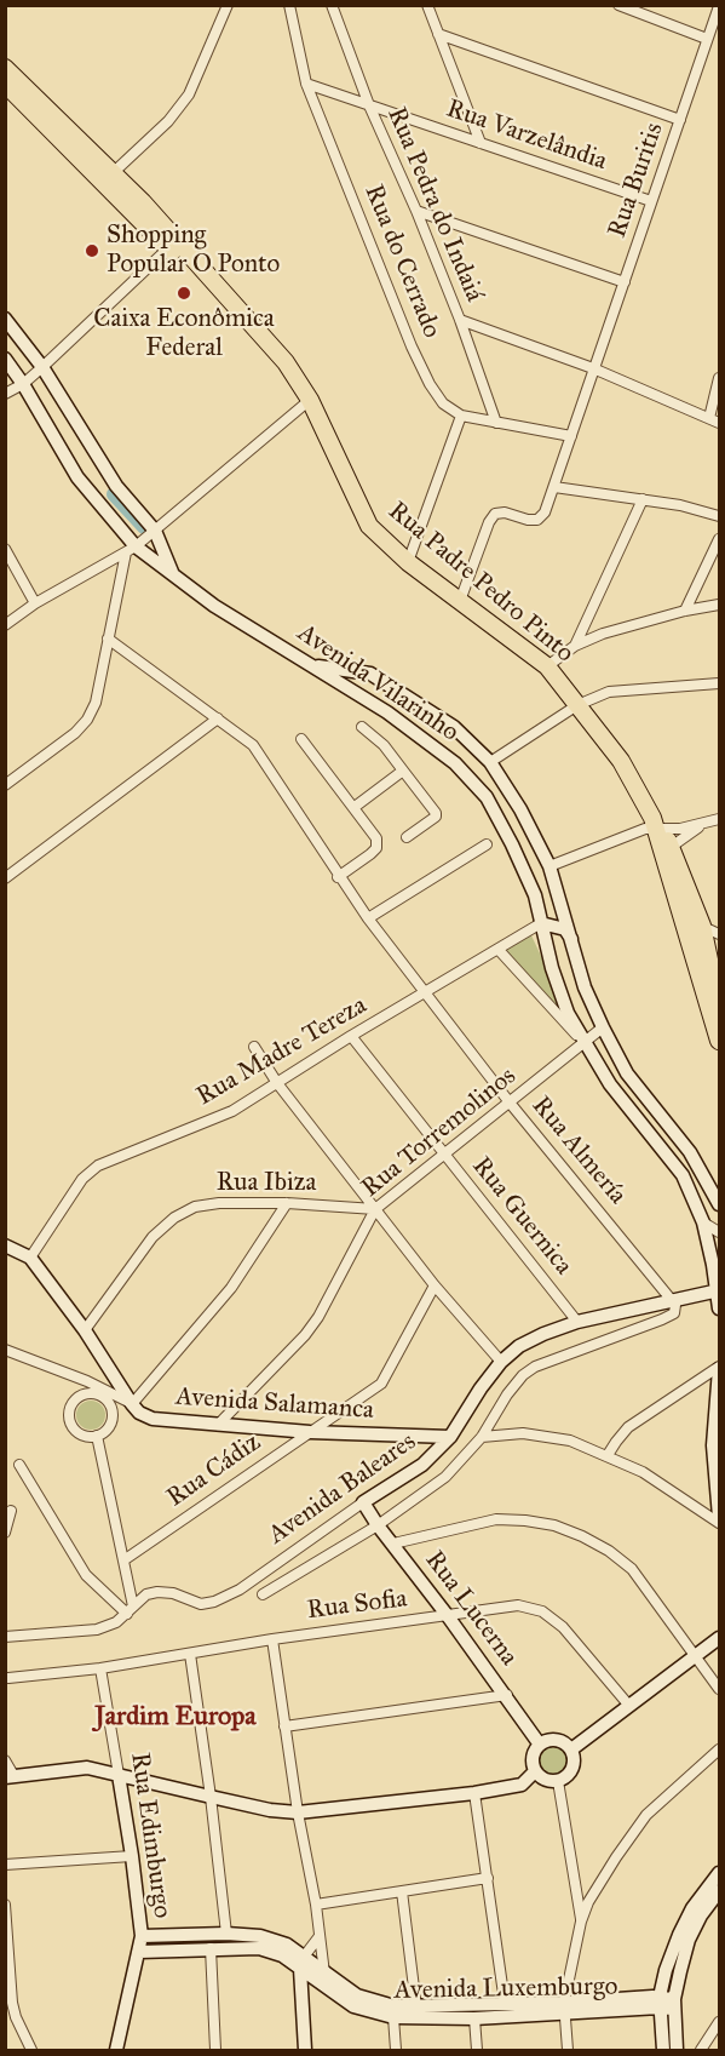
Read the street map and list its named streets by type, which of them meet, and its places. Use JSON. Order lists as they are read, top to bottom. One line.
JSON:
{"streets":{"highway":["Rua Padre Pedro Pinto"],"street":["Rua Varzelândia","Rua Buritis","Rua Pedra do Indaiá","Rua do Cerrado","Avenida Vilarinho","Rua Madre Tereza","Rua Torremolinos","Rua Almería","Rua Ibiza","Rua Guernica","Avenida Salamanca","Rua Cádiz","Avenida Baleares","Rua Sofia","Rua Lucerna","Rua Edimburgo","Avenida Luxemburgo"]},"crossings":[["Rua Varzelândia","Rua Buritis"],["Rua Varzelândia","Rua Pedra do Indaiá"],["Rua Varzelândia","Rua do Cerrado"],["Rua Buritis","Rua Padre Pedro Pinto"],["Avenida Vilarinho","Rua Madre Tereza"],["Avenida Vilarinho","Rua Torremolinos"],["Avenida Vilarinho","Avenida Baleares"],["Rua Madre Tereza","Rua Almería"],["Rua Madre Tereza","Rua Guernica"],["Rua Torremolinos","Rua Almería"],["Rua Torremolinos","Rua Ibiza"],["Rua Torremolinos","Rua Guernica"],["Rua Torremolinos","Avenida Salamanca"],["Rua Almería","Avenida Baleares"],["Rua Guernica","Avenida Baleares"],["Avenida Salamanca","Rua Cádiz"],["Avenida Salamanca","Avenida Baleares"],["Avenida Baleares","Rua Lucerna"],["Rua Sofia","Rua Lucerna"],["Rua Sofia","Rua Edimburgo"],["Rua Edimburgo","Avenida Luxemburgo"]],"districts":["Jardim Europa"],"places":["Shopping Popular O Ponto","Caixa Econômica Federal"]}
